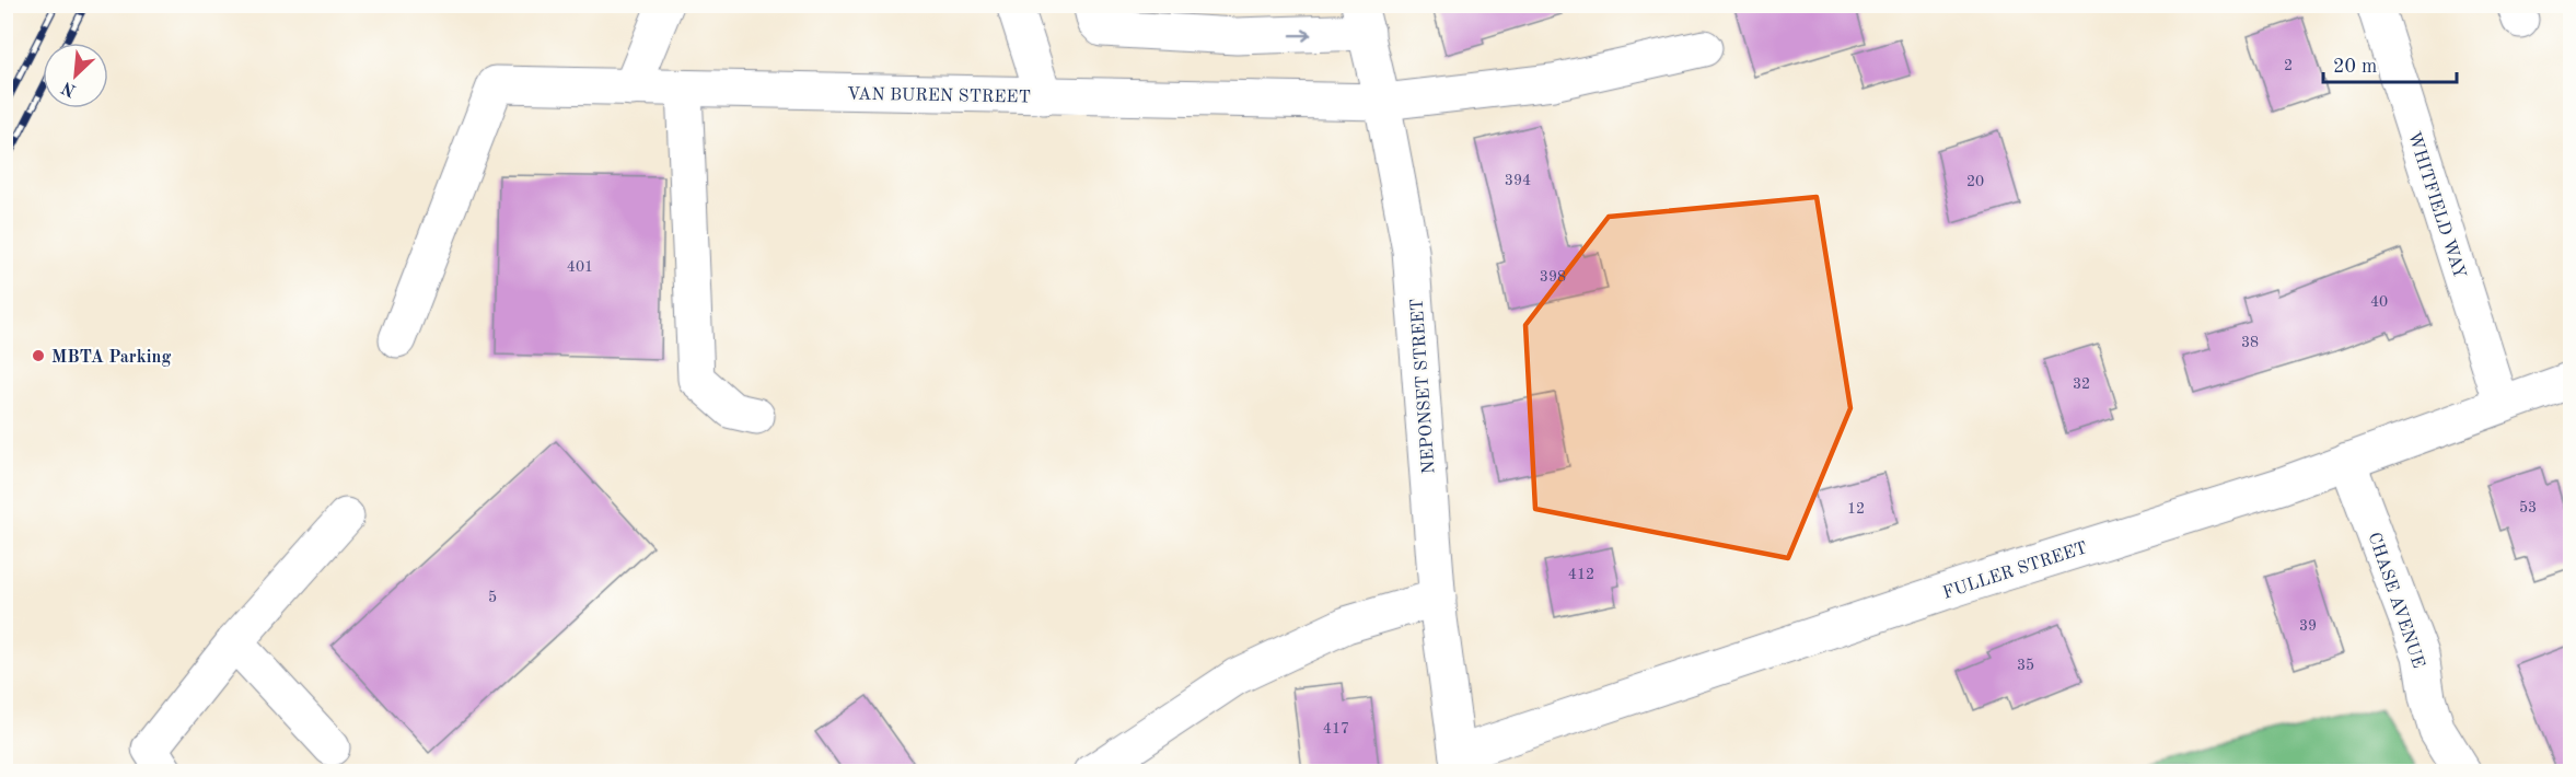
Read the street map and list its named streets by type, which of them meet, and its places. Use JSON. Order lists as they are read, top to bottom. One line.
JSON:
{"streets":{"street":["VAN BUREN STREET","WHITFIELD WAY","NEPONSET STREET","FULLER STREET","CHASE AVENUE"]},"crossings":[["VAN BUREN STREET","NEPONSET STREET"],["WHITFIELD WAY","FULLER STREET"],["NEPONSET STREET","FULLER STREET"],["FULLER STREET","CHASE AVENUE"]],"places":["MBTA Parking"],"house_numbers":["2","394","20","401","398","40","38","32","53","12","412","5","39","35","417"],"scale_bar":"20 m","north":"bottom left"}
